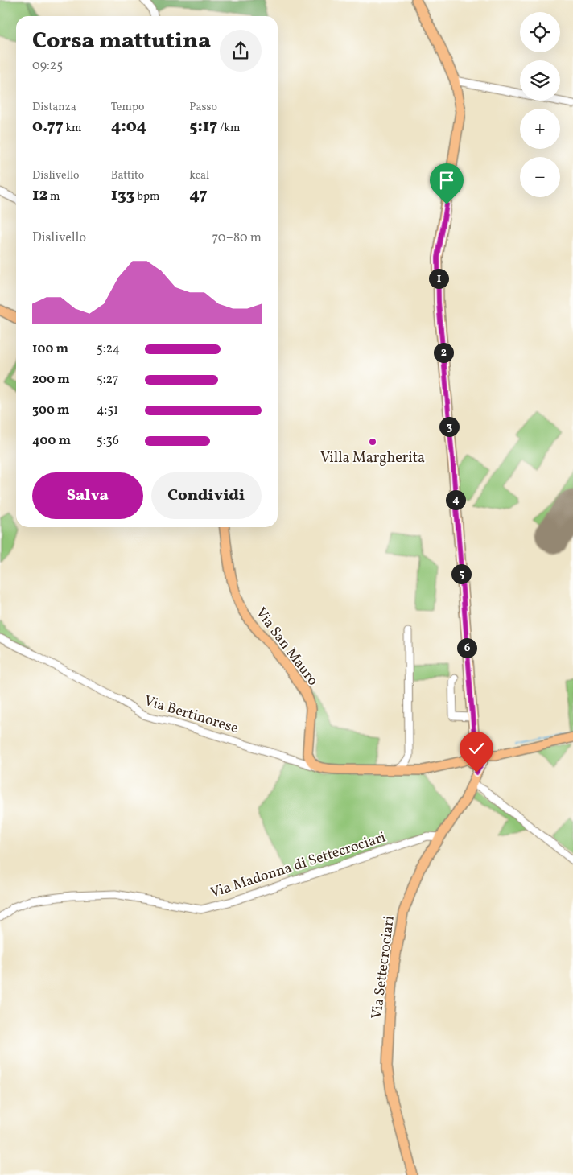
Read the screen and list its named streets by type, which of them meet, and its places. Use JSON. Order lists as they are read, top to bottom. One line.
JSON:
{"streets":{"main road":["Via San Mauro","Via Settecrociari"],"street":["Via Bertinorese","Via Madonna di Settecrociari"]},"crossings":[["Via San Mauro","Via Bertinorese"],["Via Madonna di Settecrociari","Via Settecrociari"]],"places":["Villa Margherita"],"page":{"map_buttons":["+","−"],"heading":["Corsa mattutina","09:25"],"stats":[["Distanza","0.77 km"],["Tempo","4:04"],["Passo","5:17 /km"],["Dislivello","12 m"],["Battito","133 bpm"],["kcal","47"]],"chart":["Dislivello","70–80 m"],"pins":["1","2","3","4","5","6"],"list":[{"name":"100 m","note":"5:24"},{"name":"200 m","note":"5:27"},{"name":"300 m","note":"4:51"},{"name":"400 m","note":"5:36"}],"buttons":["Salva","Condividi"]}}
